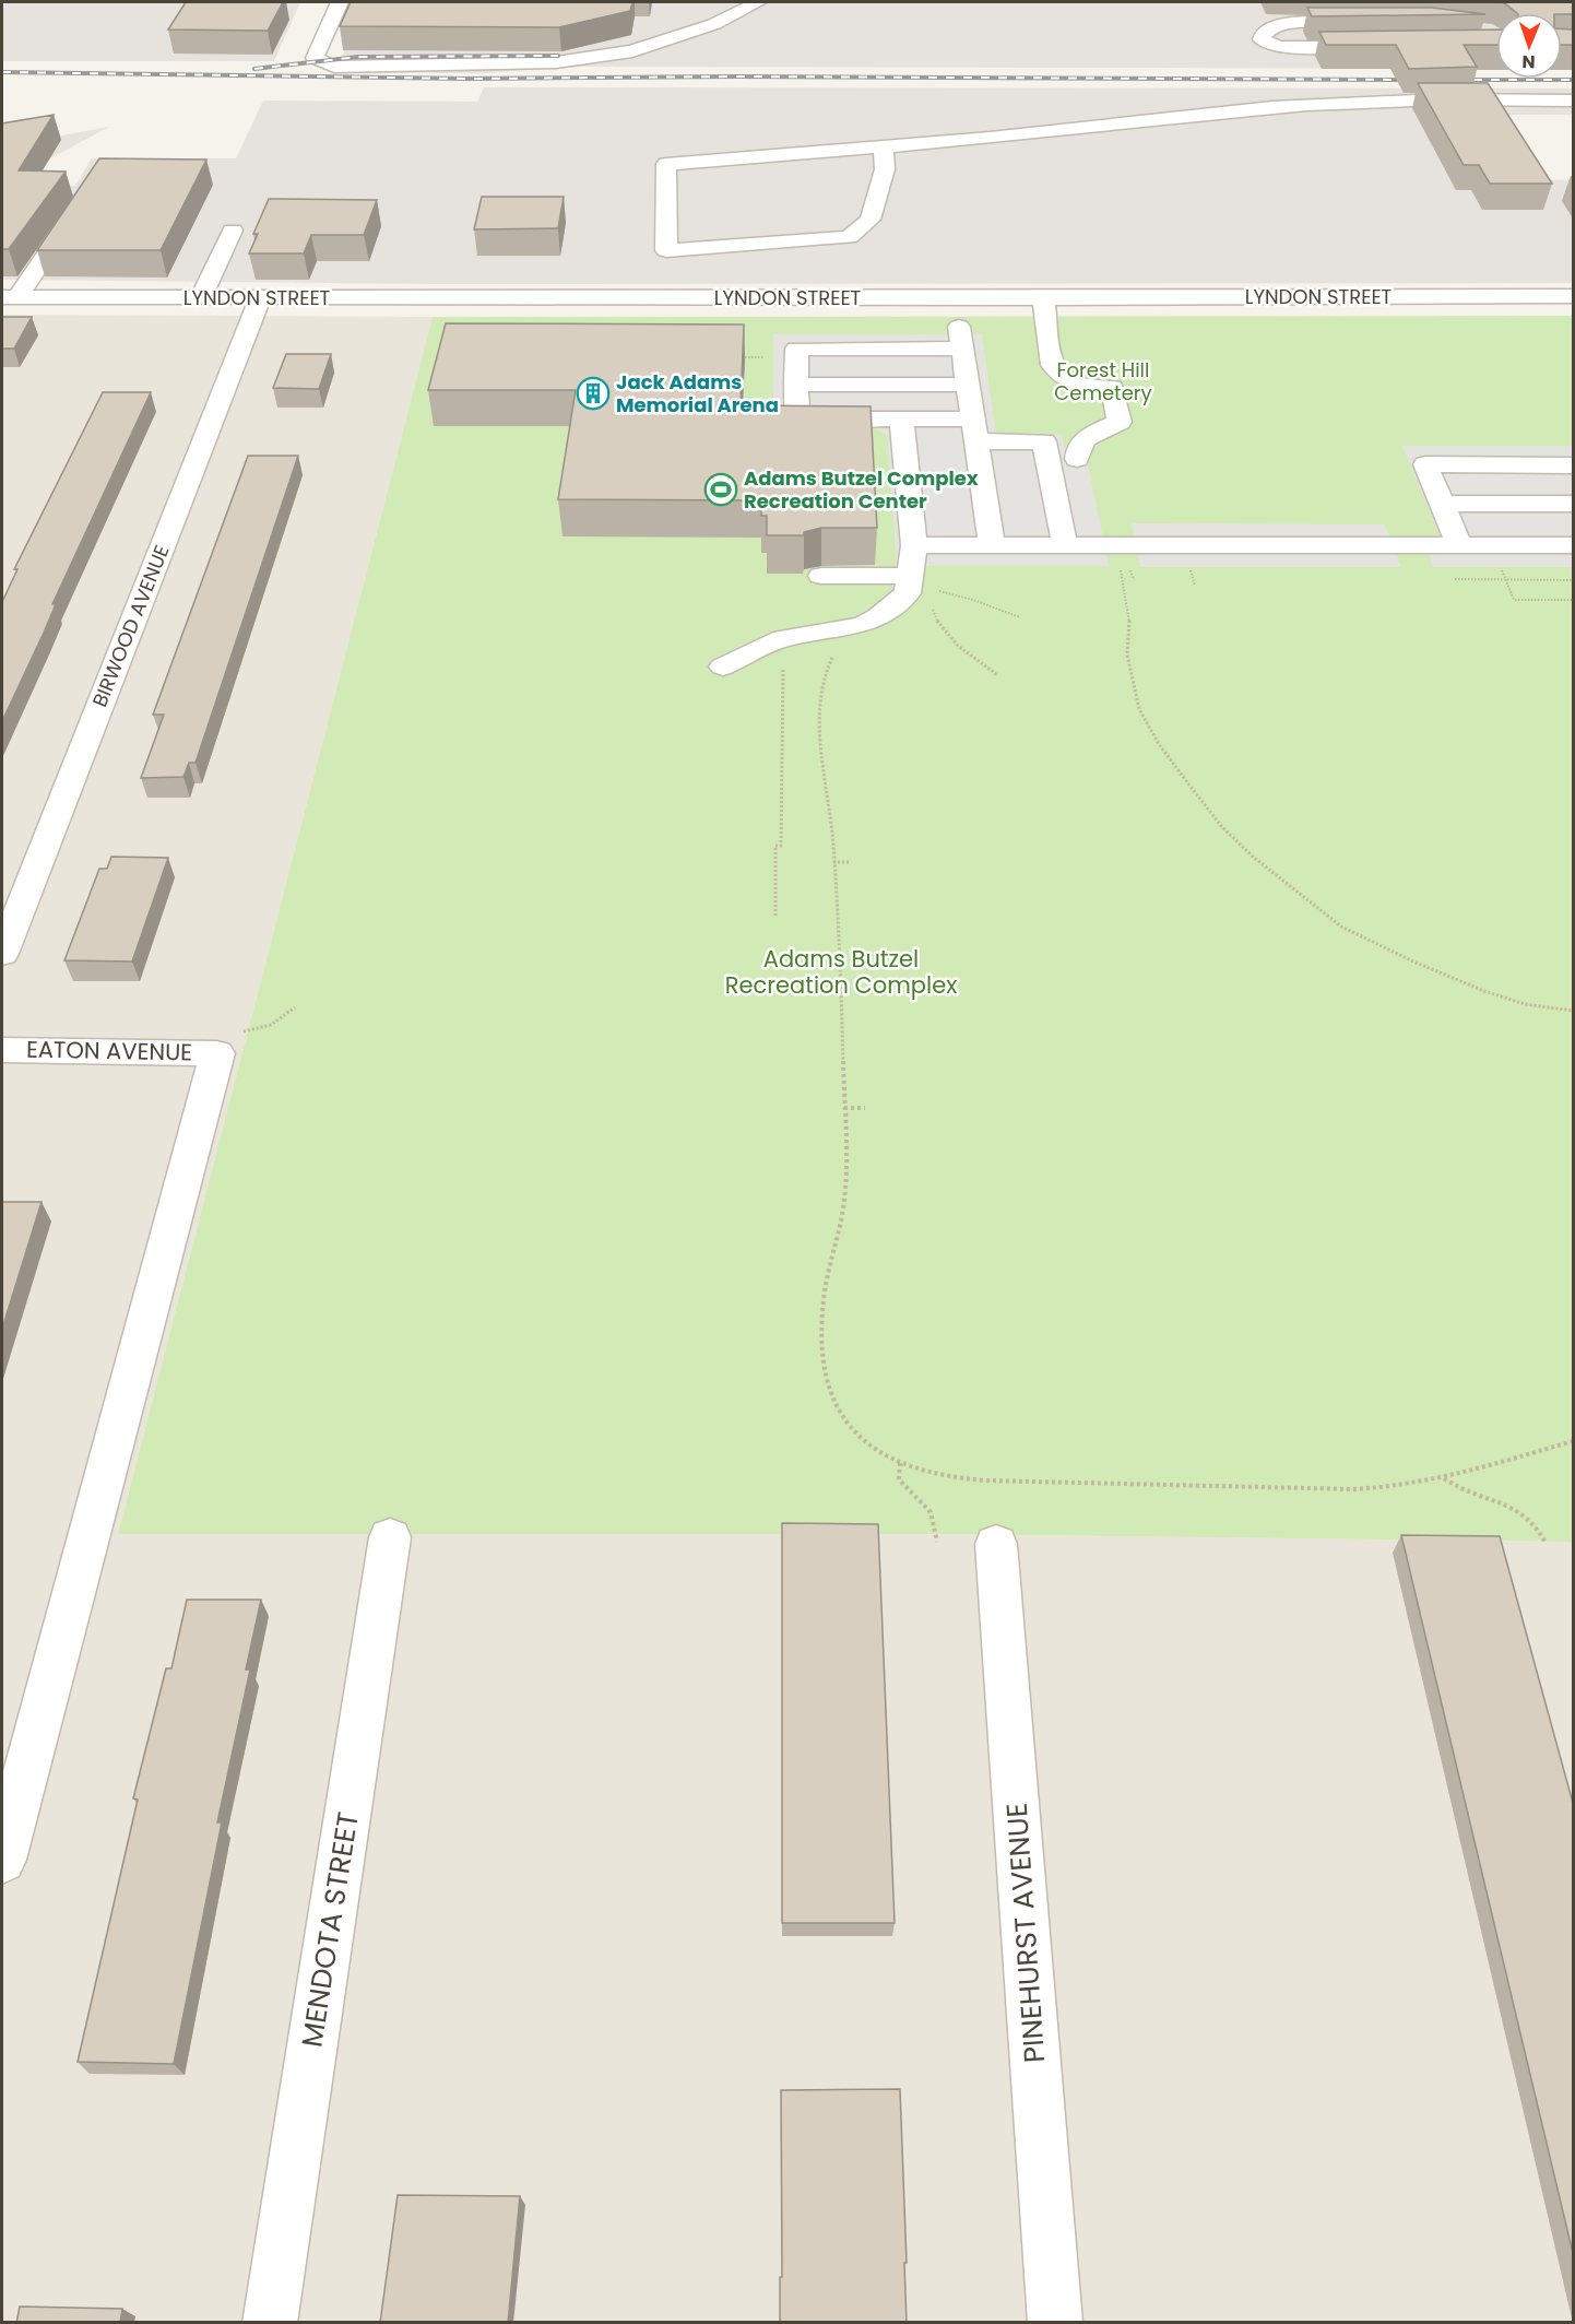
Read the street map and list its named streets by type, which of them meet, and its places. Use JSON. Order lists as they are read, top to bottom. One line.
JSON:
{"streets":{"street":["LYNDON STREET","BIRWOOD AVENUE","EATON AVENUE","MENDOTA STREET","PINEHURST AVENUE"]},"crossings":[["LYNDON STREET","BIRWOOD AVENUE"]],"parks":["Forest Hill Cemetery","Adams Butzel Recreation Complex"],"places":{"building":["Jack Adams Memorial Arena"],"sports":["Adams Butzel Complex Recreation Center"]},"north":"bottom"}
